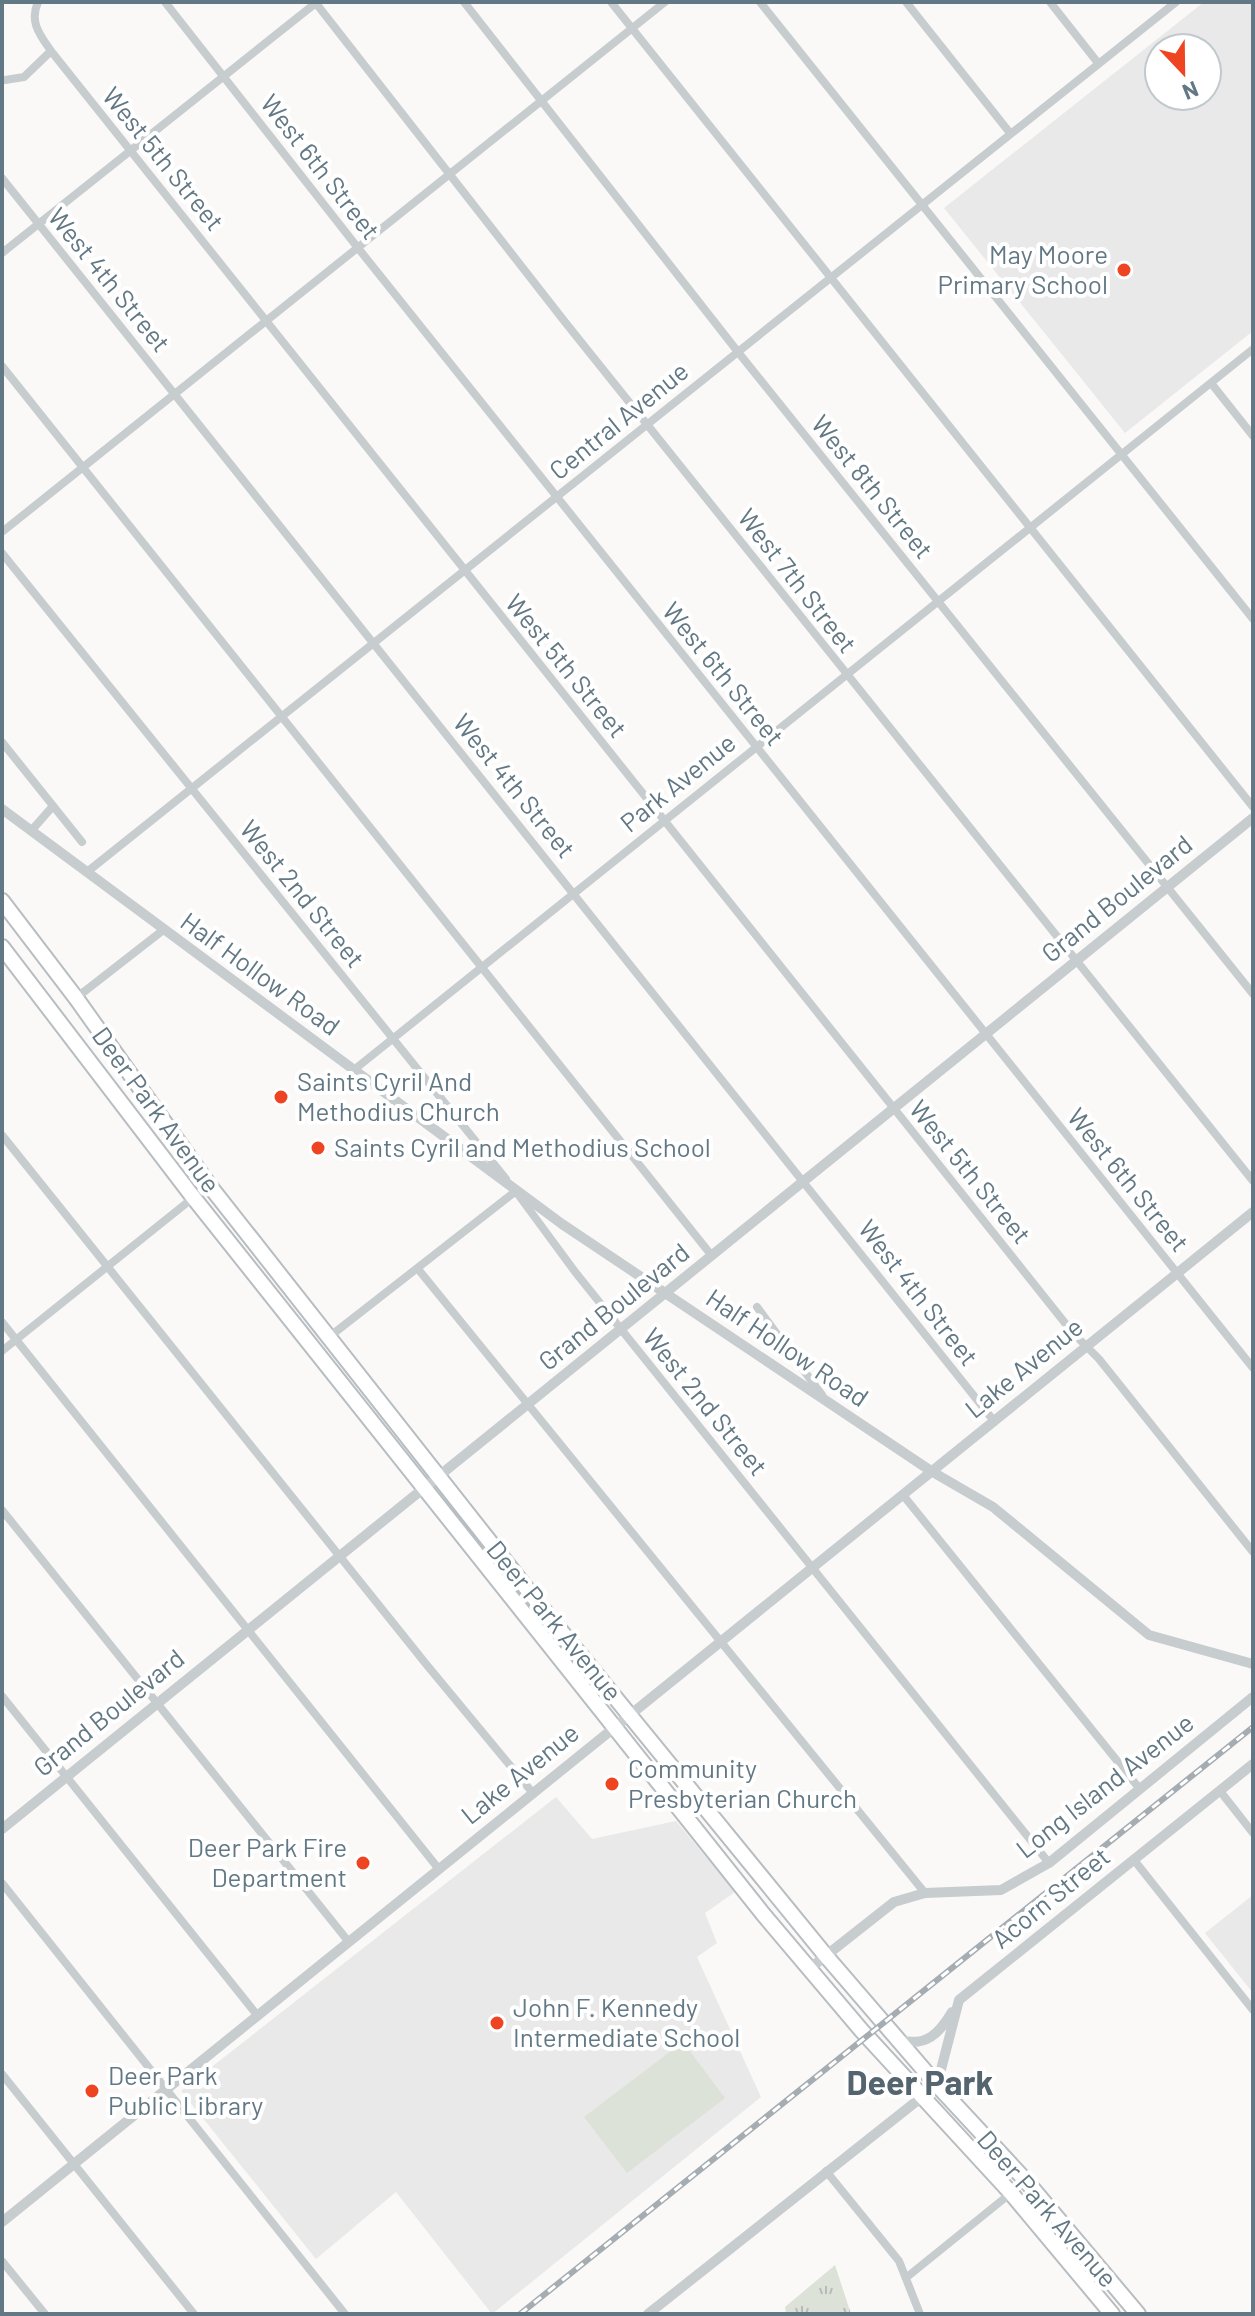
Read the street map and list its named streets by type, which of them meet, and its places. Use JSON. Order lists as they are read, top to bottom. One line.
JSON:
{"streets":{"main road":["Deer Park Avenue"],"street":["West 5th Street","West 6th Street","West 4th Street","Central Avenue","West 8th Street","West 7th Street","Park Avenue","West 2nd Street","Grand Boulevard","Half Hollow Road","Lake Avenue","Long Island Avenue","Acorn Street"]},"crossings":[["West 5th Street","Central Avenue"],["West 5th Street","Park Avenue"],["West 5th Street","Grand Boulevard"],["West 5th Street","Lake Avenue"],["West 6th Street","Central Avenue"],["West 6th Street","Park Avenue"],["West 6th Street","Grand Boulevard"],["West 6th Street","Lake Avenue"],["West 4th Street","Central Avenue"],["West 4th Street","Park Avenue"],["West 4th Street","Grand Boulevard"],["West 4th Street","Lake Avenue"],["Central Avenue","West 8th Street"],["Central Avenue","West 7th Street"],["Central Avenue","West 2nd Street"],["Central Avenue","Half Hollow Road"],["West 8th Street","Park Avenue"],["West 8th Street","Grand Boulevard"],["West 7th Street","Park Avenue"],["West 7th Street","Grand Boulevard"],["Park Avenue","West 2nd Street"],["Park Avenue","Half Hollow Road"],["West 2nd Street","Grand Boulevard"],["West 2nd Street","Half Hollow Road"],["West 2nd Street","Lake Avenue"],["West 2nd Street","Long Island Avenue"],["Grand Boulevard","Half Hollow Road"],["Grand Boulevard","Deer Park Avenue"],["Half Hollow Road","Lake Avenue"],["Deer Park Avenue","Lake Avenue"],["Deer Park Avenue","Long Island Avenue"],["Deer Park Avenue","Acorn Street"]],"districts":["Deer Park"],"places":["May Moore Primary School","Saints Cyril And Methodius Church","Saints Cyril and Methodius School","Community Presbyterian Church","Deer Park Fire Department","John F. Kennedy Intermediate School","Deer Park Public Library"],"north":"bottom"}
